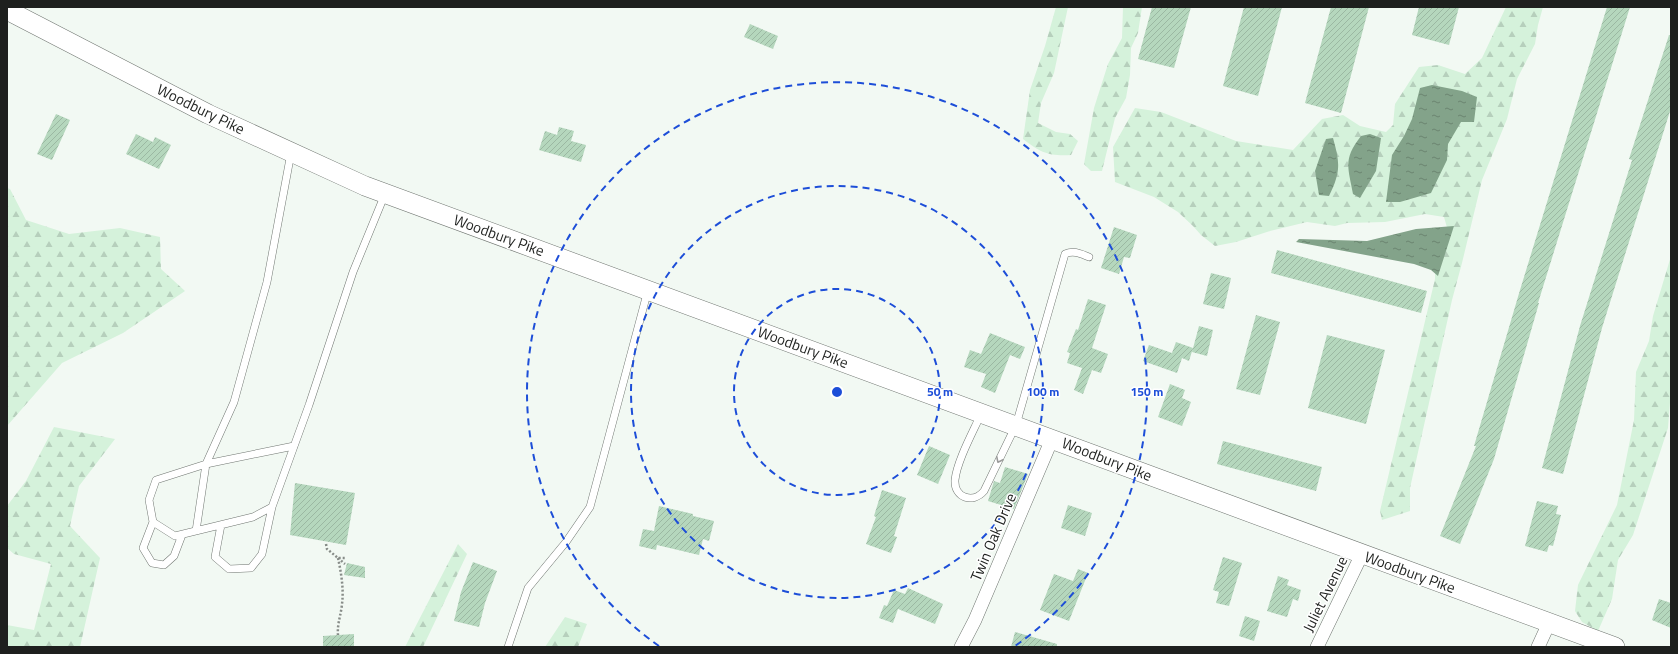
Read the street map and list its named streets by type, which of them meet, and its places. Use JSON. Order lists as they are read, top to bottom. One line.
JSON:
{"streets":{"street":["Woodbury Pike","Twin Oak Drive","Juliet Avenue"]},"crossings":[["Woodbury Pike","Twin Oak Drive"],["Woodbury Pike","Juliet Avenue"]],"rings":["50 m","100 m","150 m"]}
